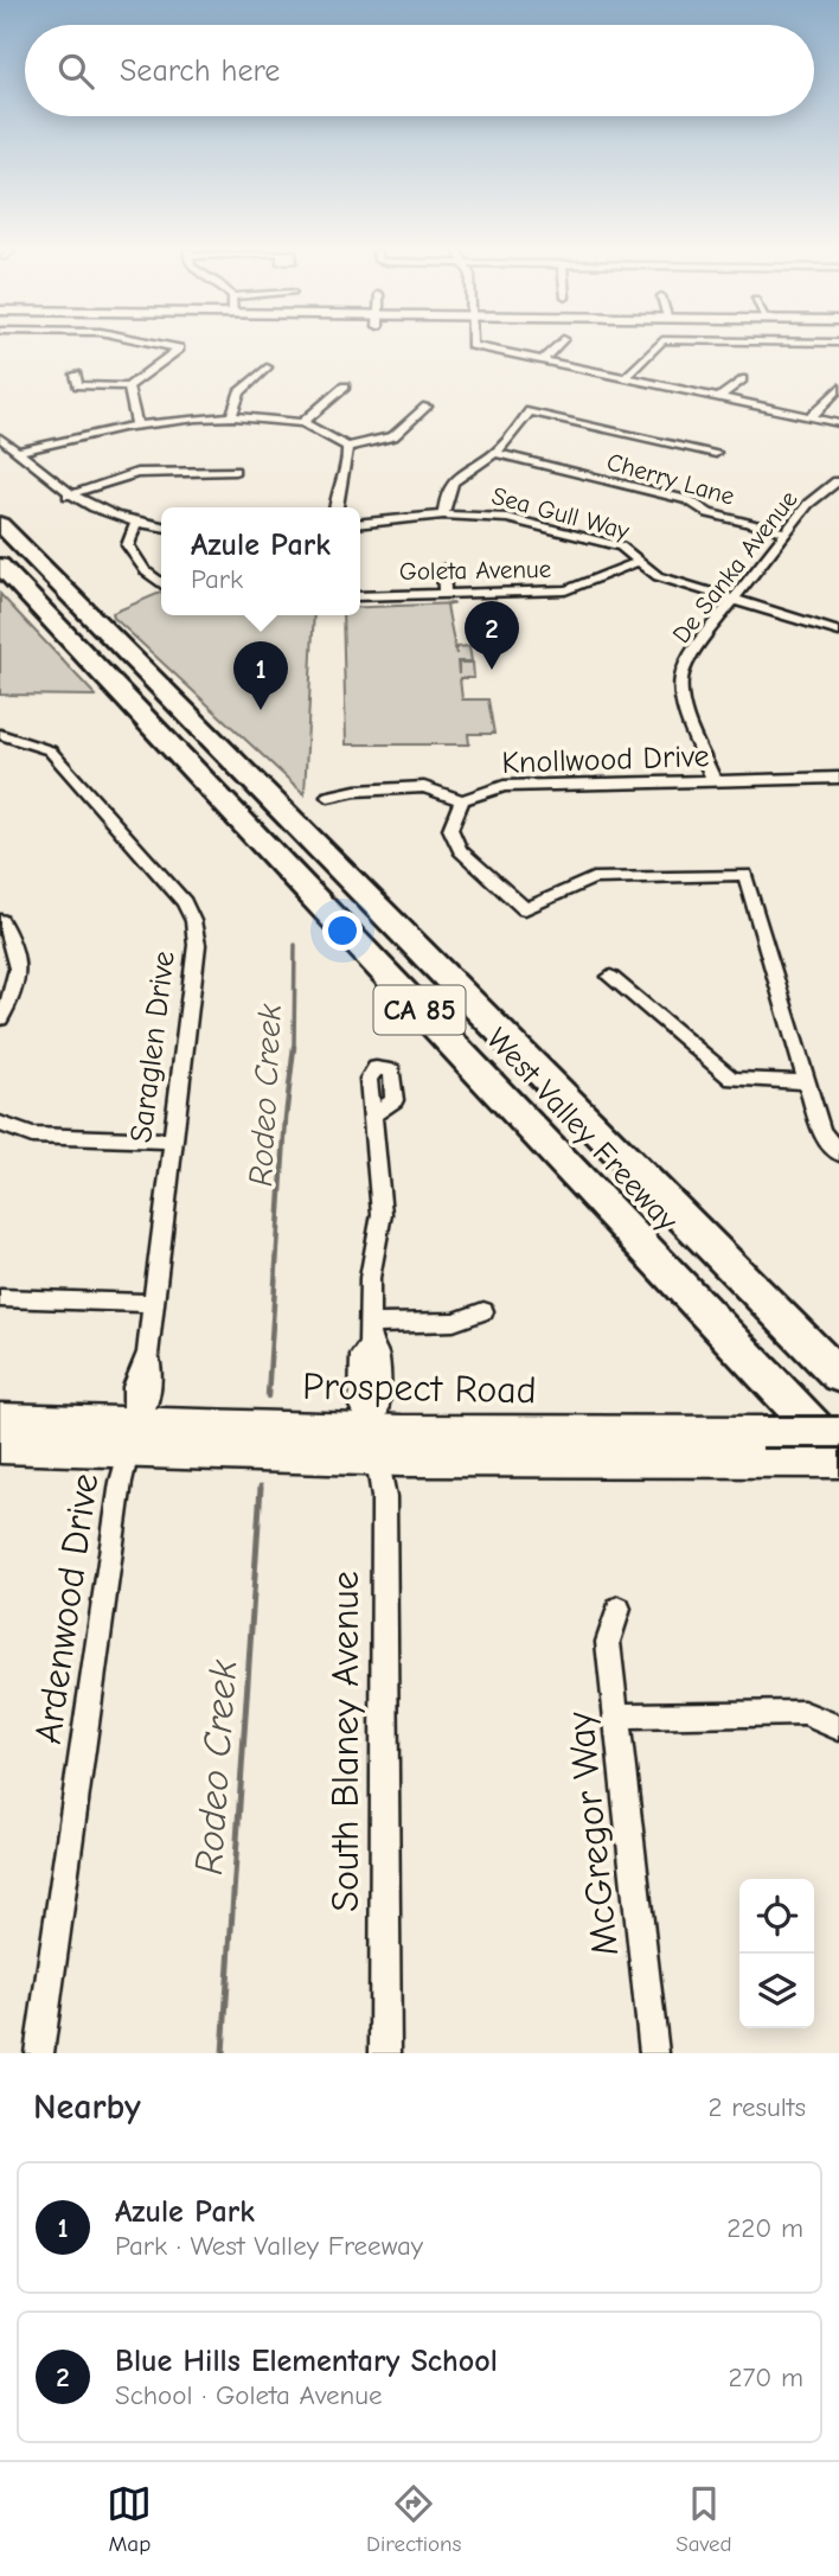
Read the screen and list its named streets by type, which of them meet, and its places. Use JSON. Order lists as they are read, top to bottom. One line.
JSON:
{"streets":{"highway":["CA 85","West Valley Freeway"],"main road":["Prospect Road"],"street":["Cherry Lane","Sea Gull Way","De Sanka Avenue","Goleta Avenue","Knollwood Drive","Saraglen Drive","Ardenwood Drive","South Blaney Avenue","McGregor Way"]},"crossings":[["Cherry Lane","De Sanka Avenue"],["Sea Gull Way","De Sanka Avenue"],["Sea Gull Way","Goleta Avenue"],["De Sanka Avenue","Knollwood Drive"],["Saraglen Drive","Prospect Road"],["Saraglen Drive","Ardenwood Drive"],["Prospect Road","Ardenwood Drive"],["Prospect Road","South Blaney Avenue"]],"water":["Rodeo Creek"],"page":{"search":"Search here","popup":["Azule Park","Park"],"pins":["2","1"],"heading":["Nearby","2 results"],"list":[{"mark":"1","name":"Azule Park","note":"Park · West Valley Freeway","value":"220 m"},{"mark":"2","name":"Blue Hills Elementary School","note":"School · Goleta Avenue","value":"270 m"}],"nav":["Map","Directions","Saved"]}}
